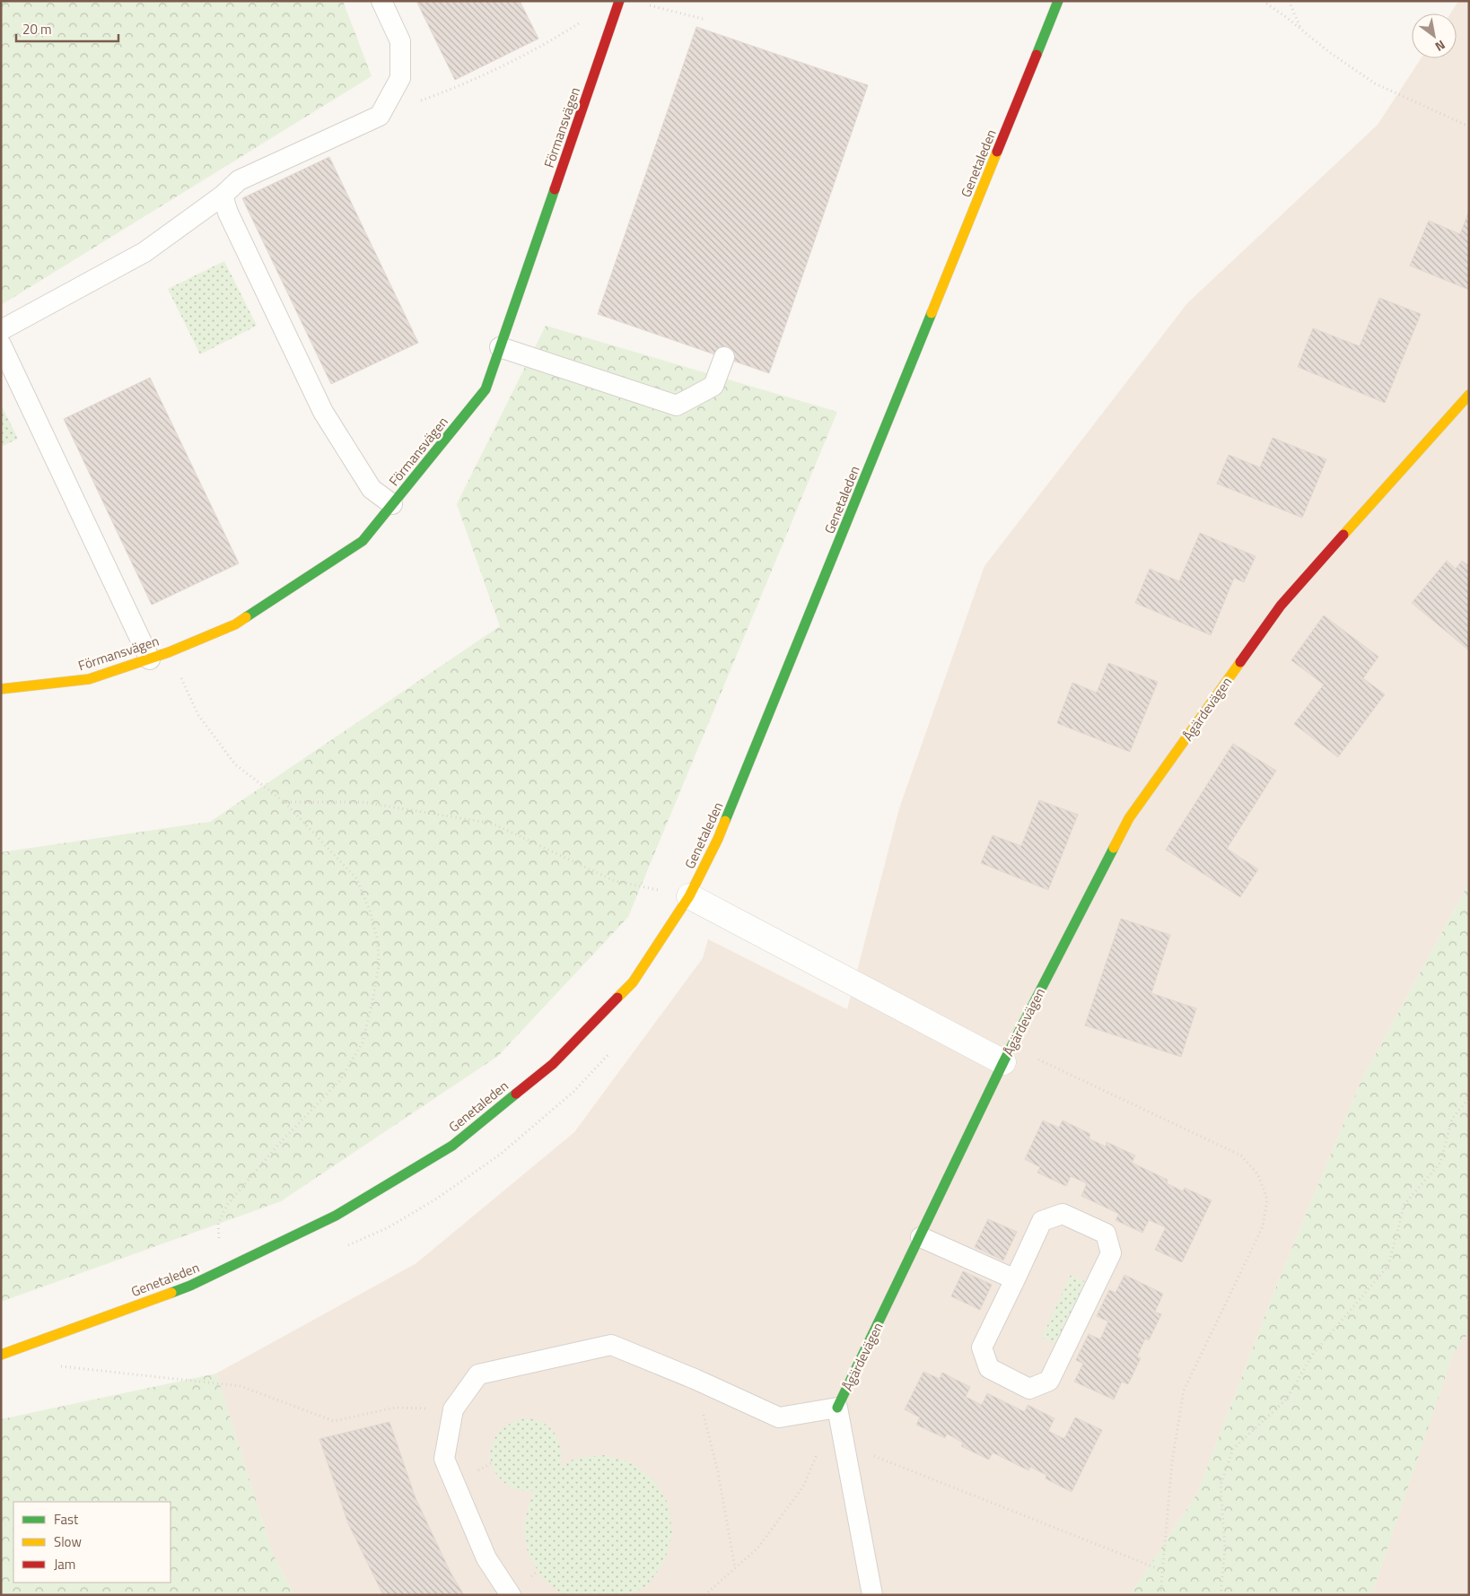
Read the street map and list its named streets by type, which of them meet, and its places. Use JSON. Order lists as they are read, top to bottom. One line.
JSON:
{"streets":{"street":["Förmansvägen","Genetaleden","Ågärdevägen"]},"crossings":[["Genetaleden","Ågärdevägen"]],"legend":["Fast","Slow","Jam"],"scale_bar":"20 m","north":"bottom right"}
